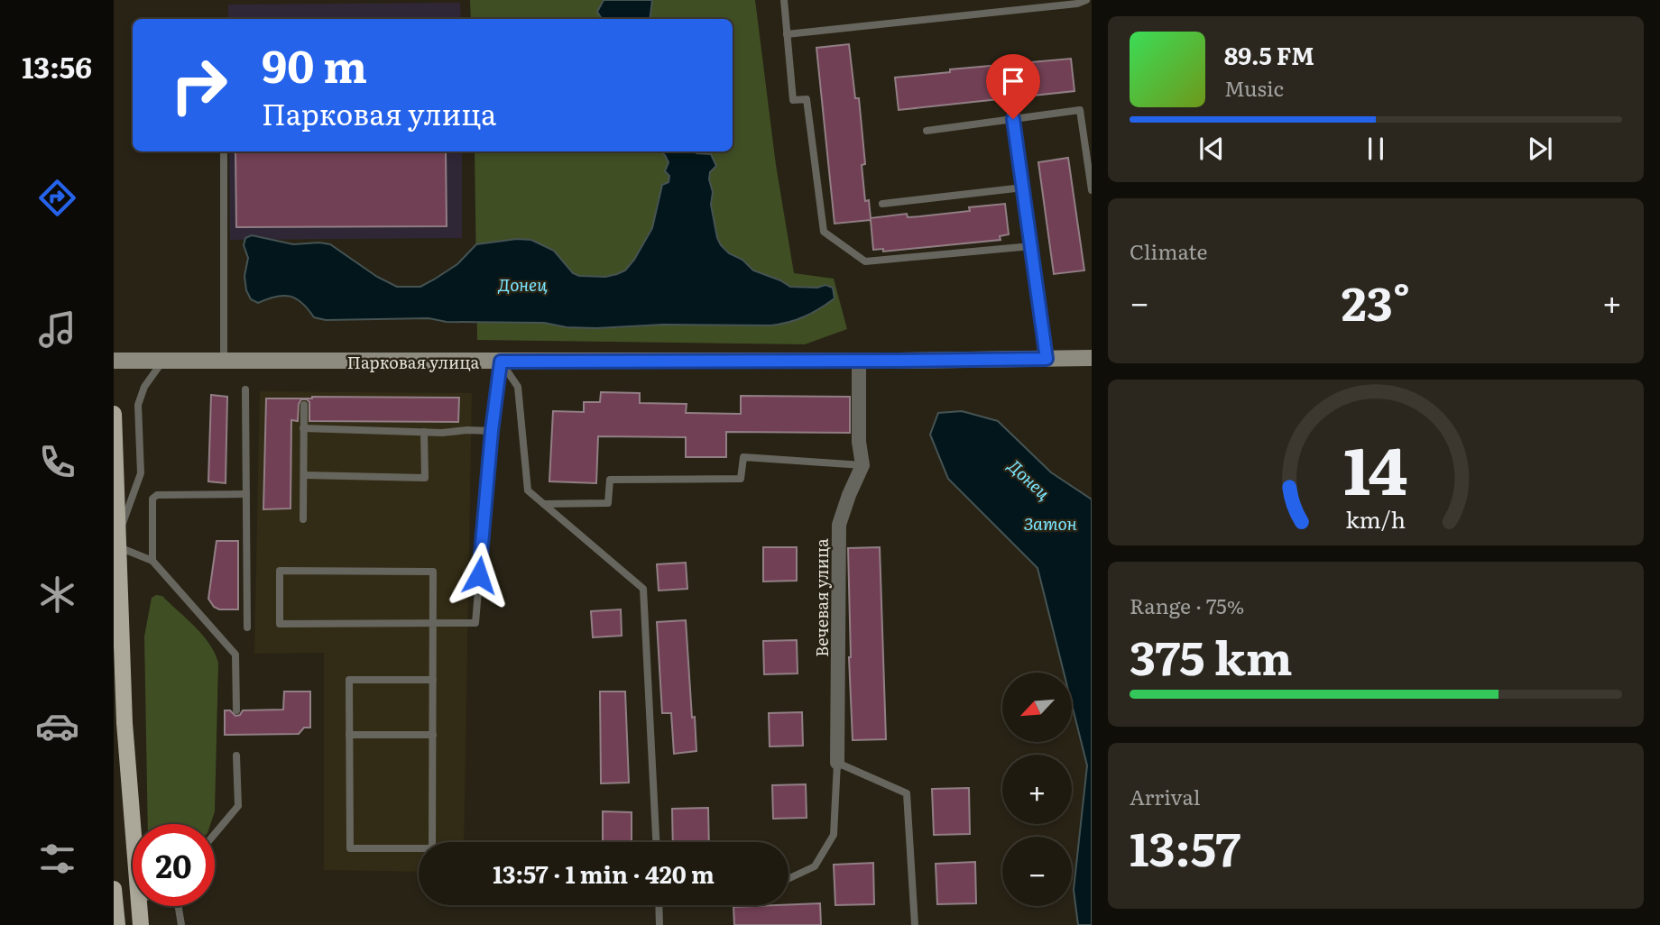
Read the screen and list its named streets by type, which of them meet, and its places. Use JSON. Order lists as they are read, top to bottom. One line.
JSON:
{"streets":{"street":["Парковая улица","Вечевая улица"]},"water":["Донец","Затон"],"north":"bottom left","page":{"tabs":"13:56","turn":["90 m","Парковая улица"],"song":["89.5 FM","Music"],"tile":["Climate",["Range · 75%","375 km"],["Arrival","13:57"]],"heat":["−","23°","+"],"map_buttons":["+","−"],"limit":"20","trip":"13:57 · 1 min · 420 m","gauge":["14","km/h"]}}
